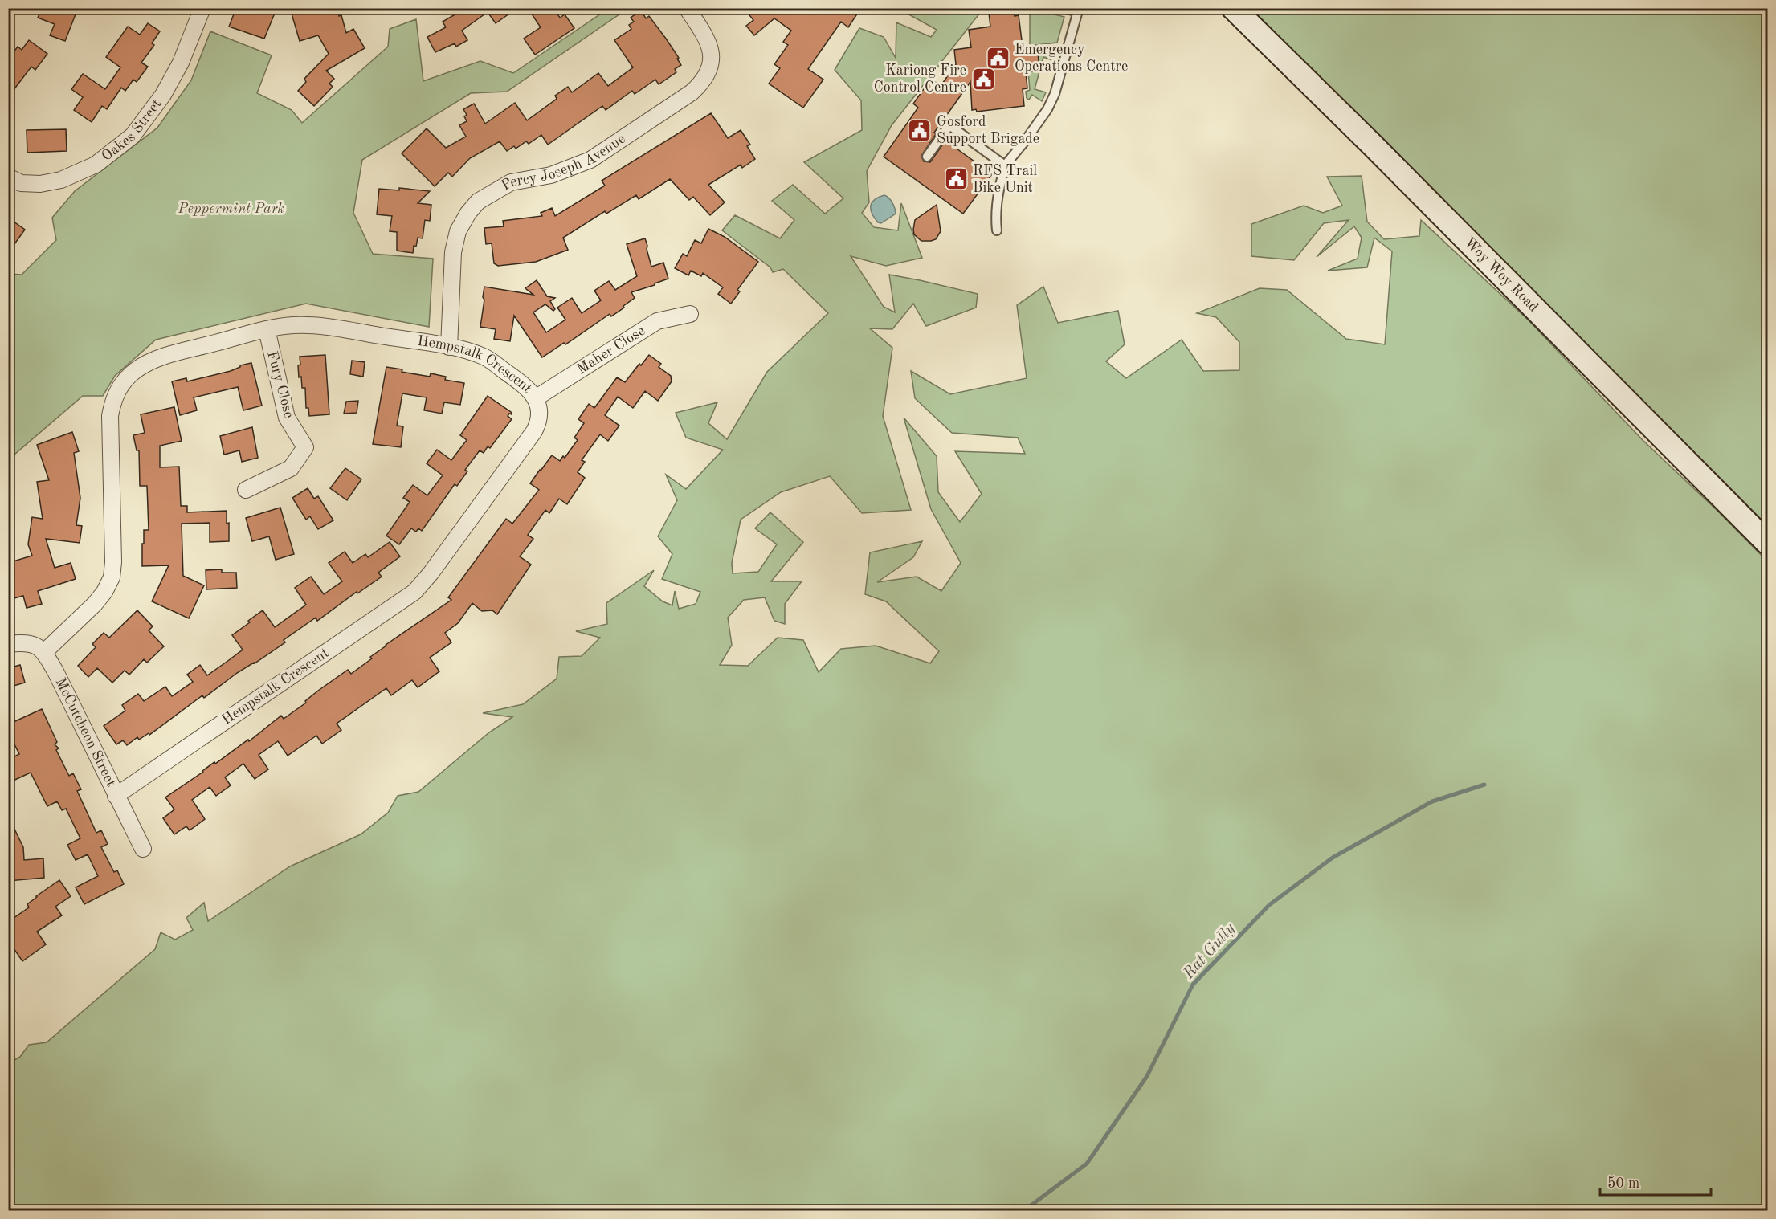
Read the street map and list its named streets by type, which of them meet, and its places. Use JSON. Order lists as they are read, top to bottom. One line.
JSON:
{"streets":{"main road":["Woy Woy Road"],"street":["Oakes Street","Percy Joseph Avenue","Maher Close","Hempstalk Crescent","Fury Close","McCutcheon Street"]},"crossings":[["Percy Joseph Avenue","Hempstalk Crescent"],["Maher Close","Hempstalk Crescent"],["Hempstalk Crescent","Fury Close"],["Hempstalk Crescent","McCutcheon Street"]],"water":["Rat Gully"],"parks":["Peppermint Park"],"places":{"public building":["Emergency Operations Centre","Kariong Fire Control Centre","Gosford Support Brigade","RFS Trail Bike Unit"]},"scale_bar":"50 m"}
